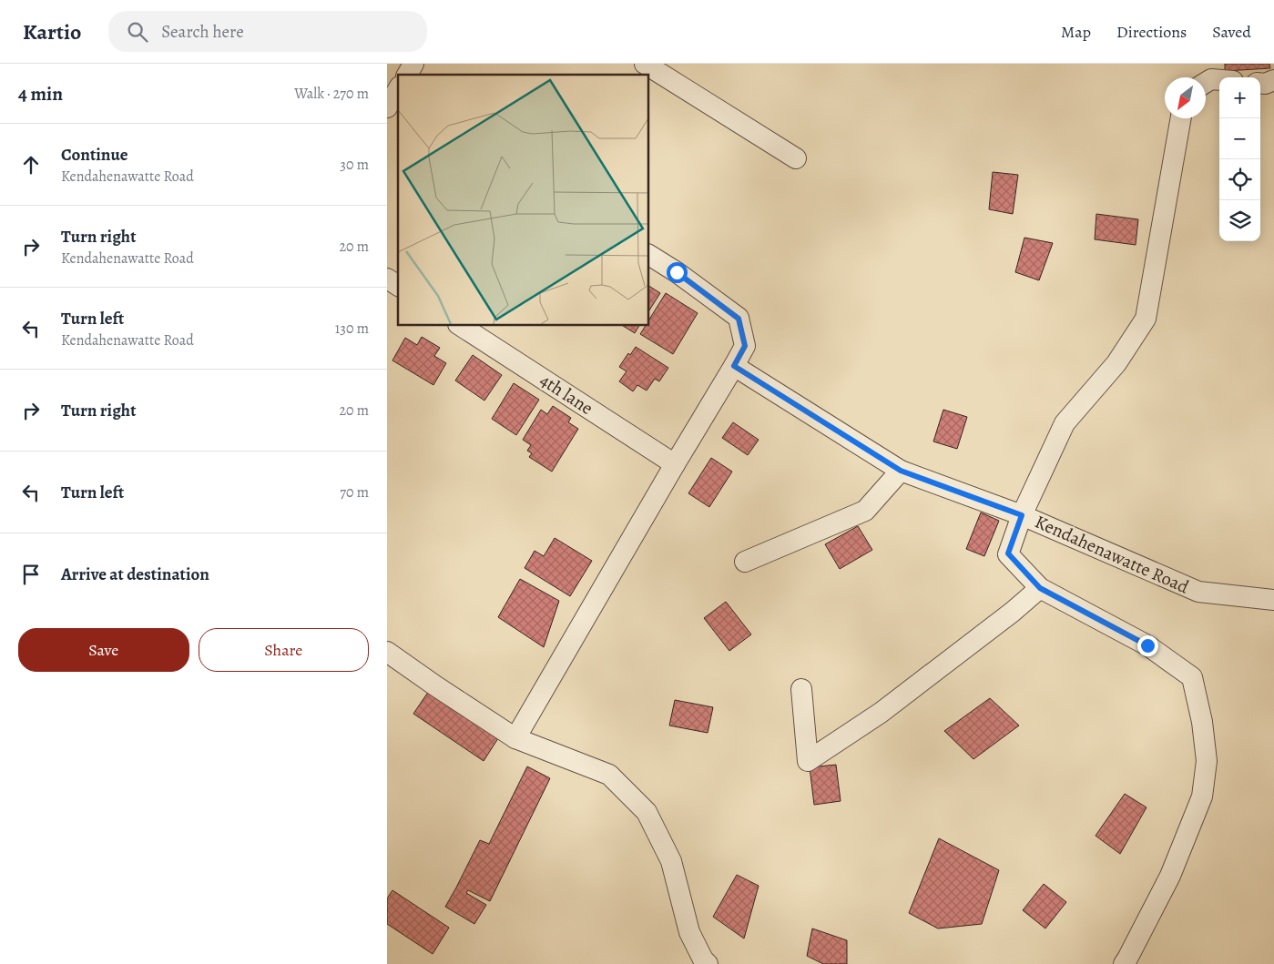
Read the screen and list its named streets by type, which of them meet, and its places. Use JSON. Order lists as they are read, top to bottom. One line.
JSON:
{"streets":{"street":["4th lane","Kendahenawatte Road"]},"north":"bottom left","page":{"header":"Kartio","search":"Search here","nav":["Map","Directions","Saved"],"heading":["4 min","Walk · 270 m"],"map_buttons":["+","−"],"list":[["Continue","Kendahenawatte Road","30 m"],["Turn right","Kendahenawatte Road","20 m"],["Turn left","Kendahenawatte Road","130 m"],["Turn right","20 m"],["Turn left","70 m"],"Arrive at destination"],"buttons":["Save","Share"]}}
